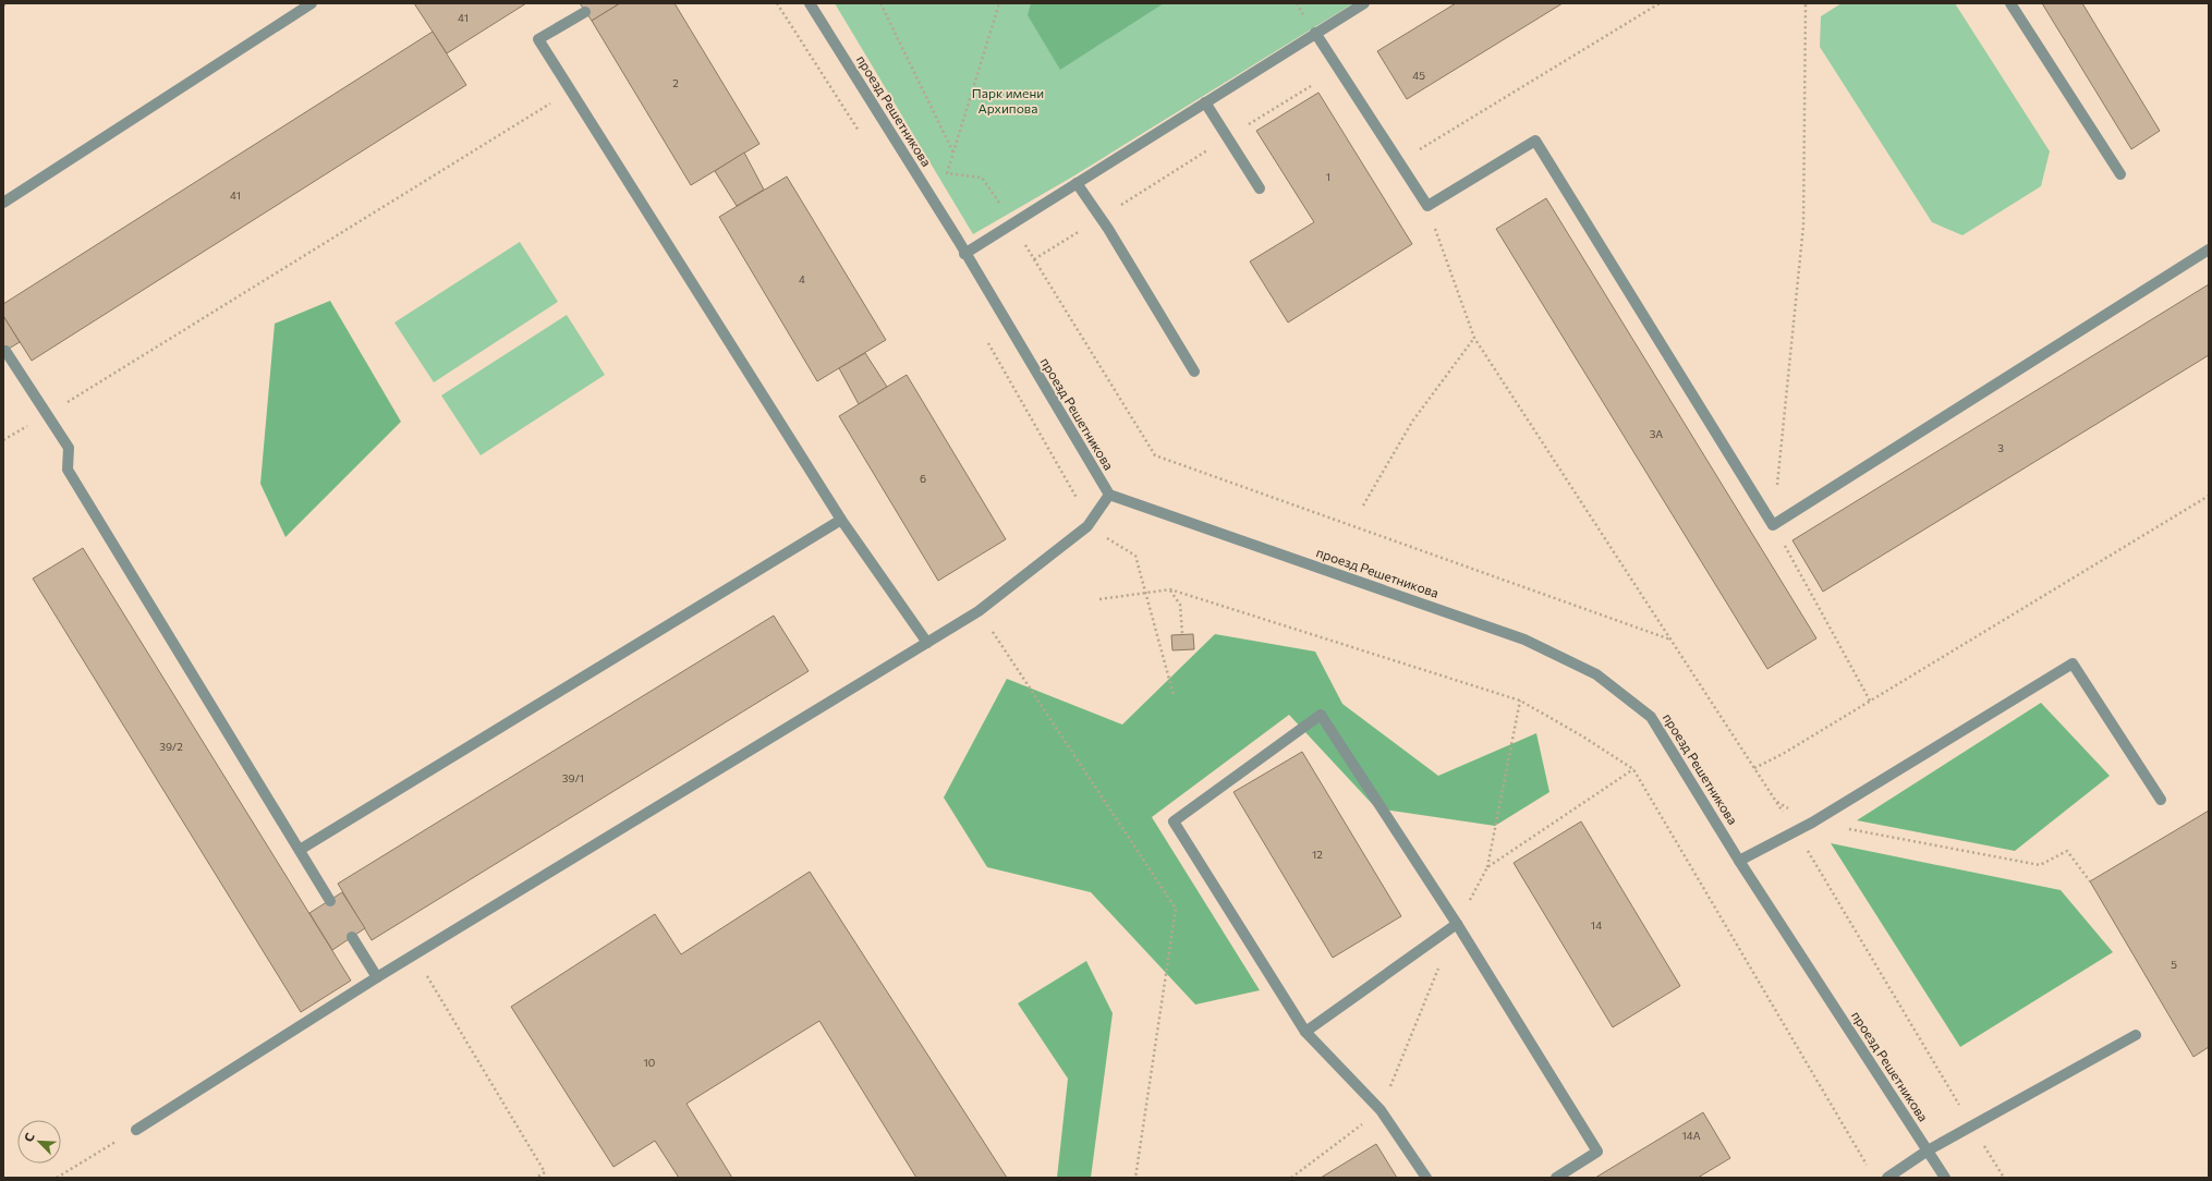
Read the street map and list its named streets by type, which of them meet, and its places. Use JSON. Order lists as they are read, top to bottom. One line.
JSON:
{"streets":{"street":["проезд Решетникова"]},"parks":["Парк имени Архипова"],"house_numbers":["41","45","2","1","41","4","3А","3","6","39/2","39/1","12","14","5","10","14А"],"north":"top left"}
